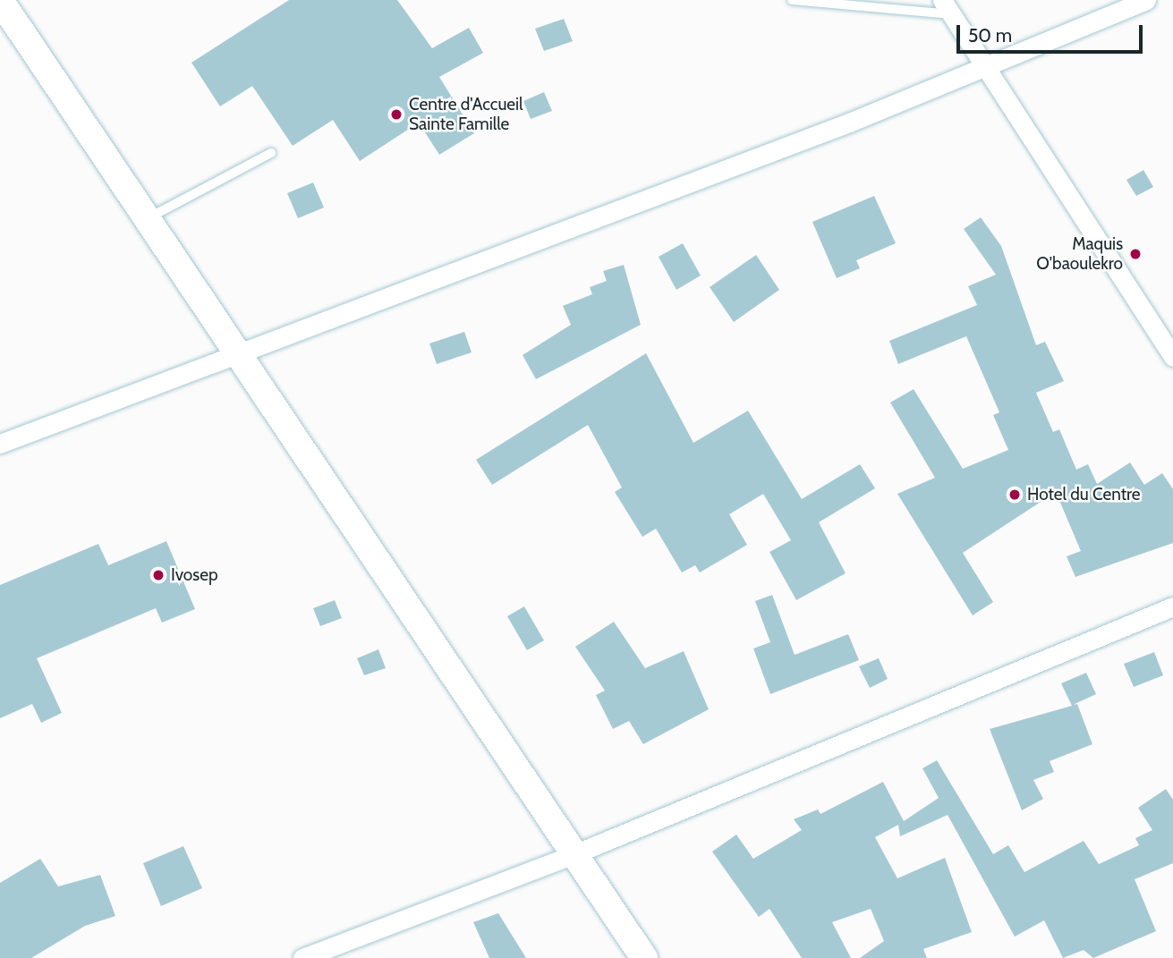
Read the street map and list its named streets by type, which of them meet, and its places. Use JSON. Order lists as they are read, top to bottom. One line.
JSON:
{"places":["Centre d'Accueil Sainte Famille","Maquis O'baoulekro","Hotel du Centre","Ivosep"],"scale_bar":"50 m"}
